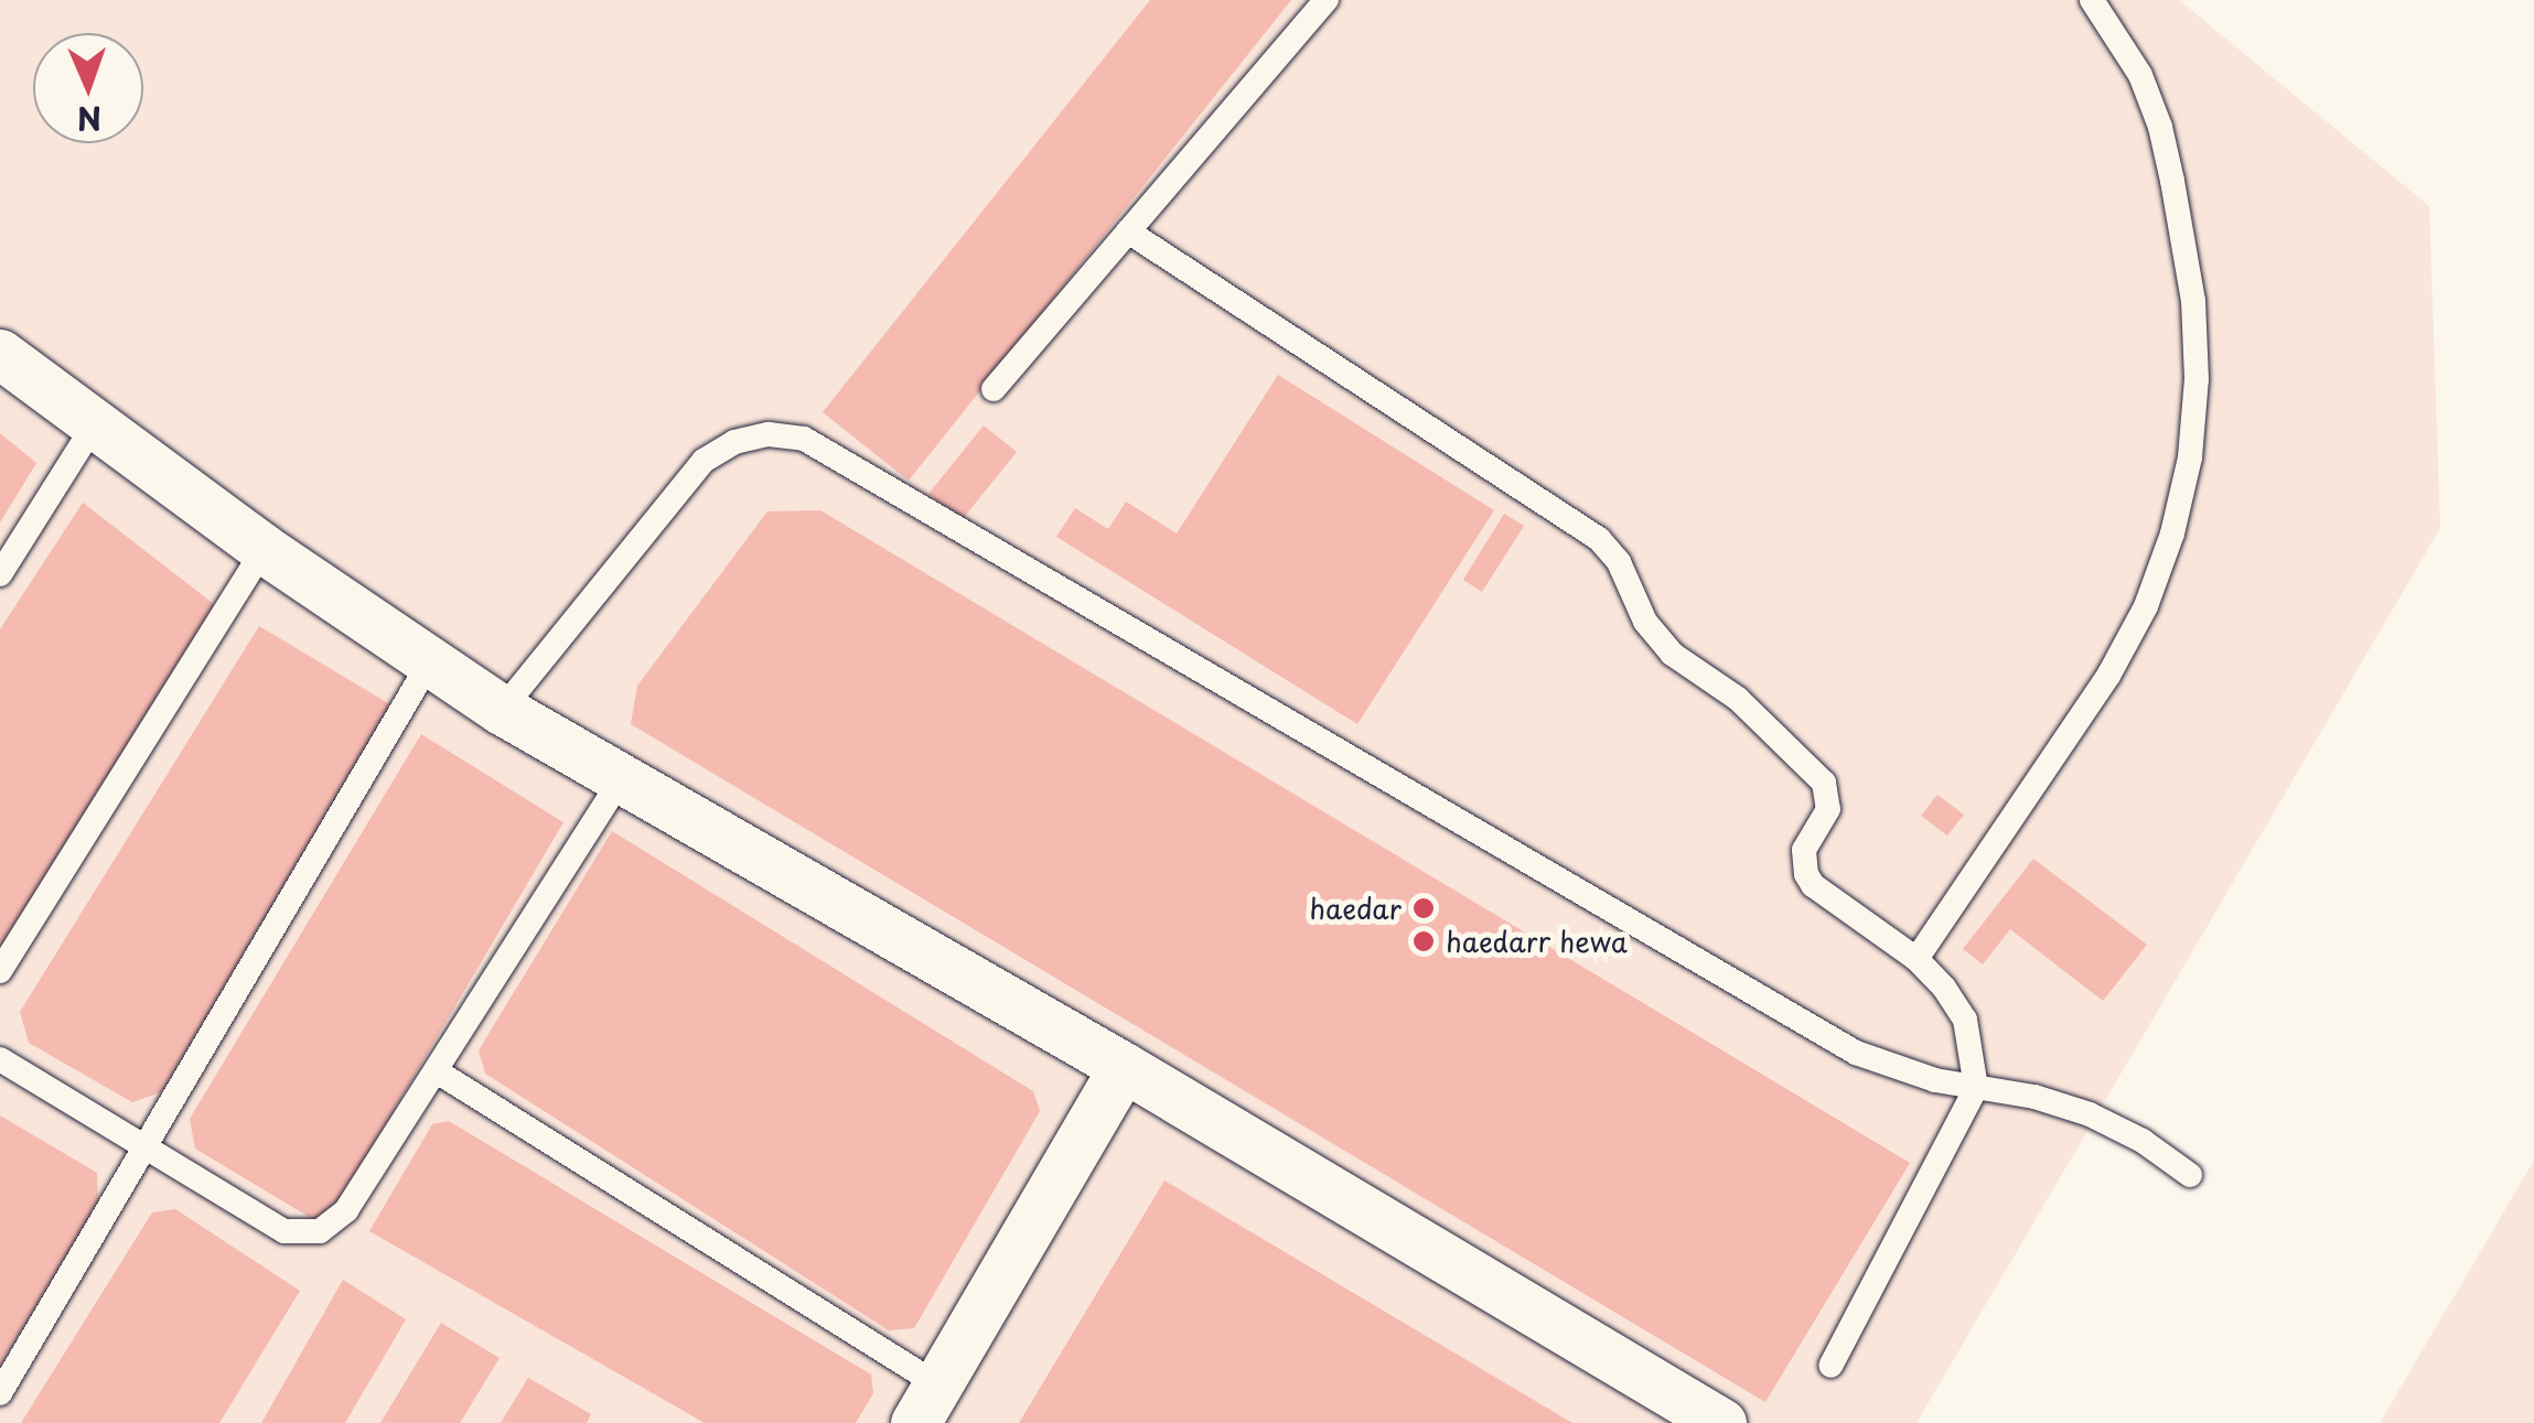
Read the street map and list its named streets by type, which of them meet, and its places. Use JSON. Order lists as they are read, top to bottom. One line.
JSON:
{"places":["haedar","haedarr hewa"],"north":"bottom"}
